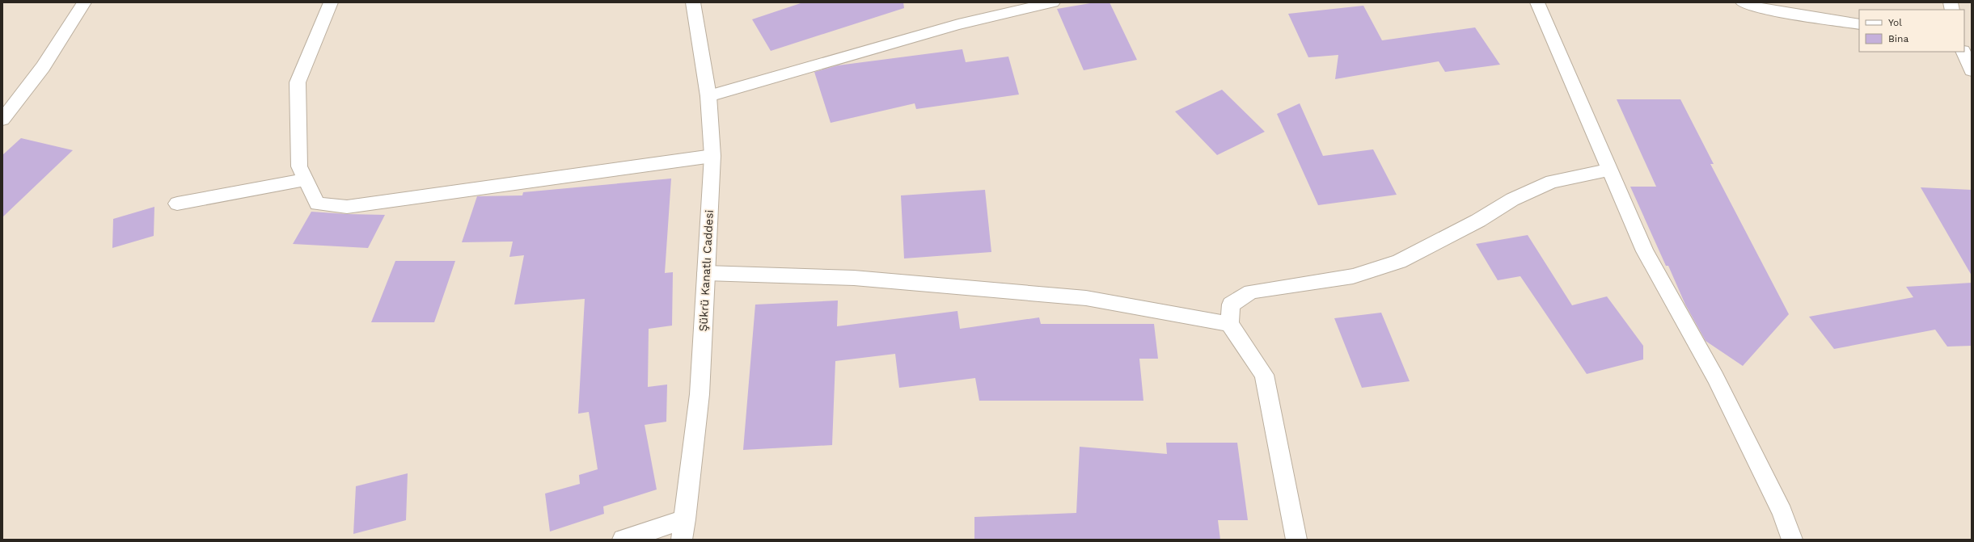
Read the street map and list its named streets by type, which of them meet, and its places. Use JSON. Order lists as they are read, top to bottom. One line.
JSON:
{"streets":{"street":["Şükrü Kanatlı Caddesi"]},"legend":["Yol","Bina"]}
